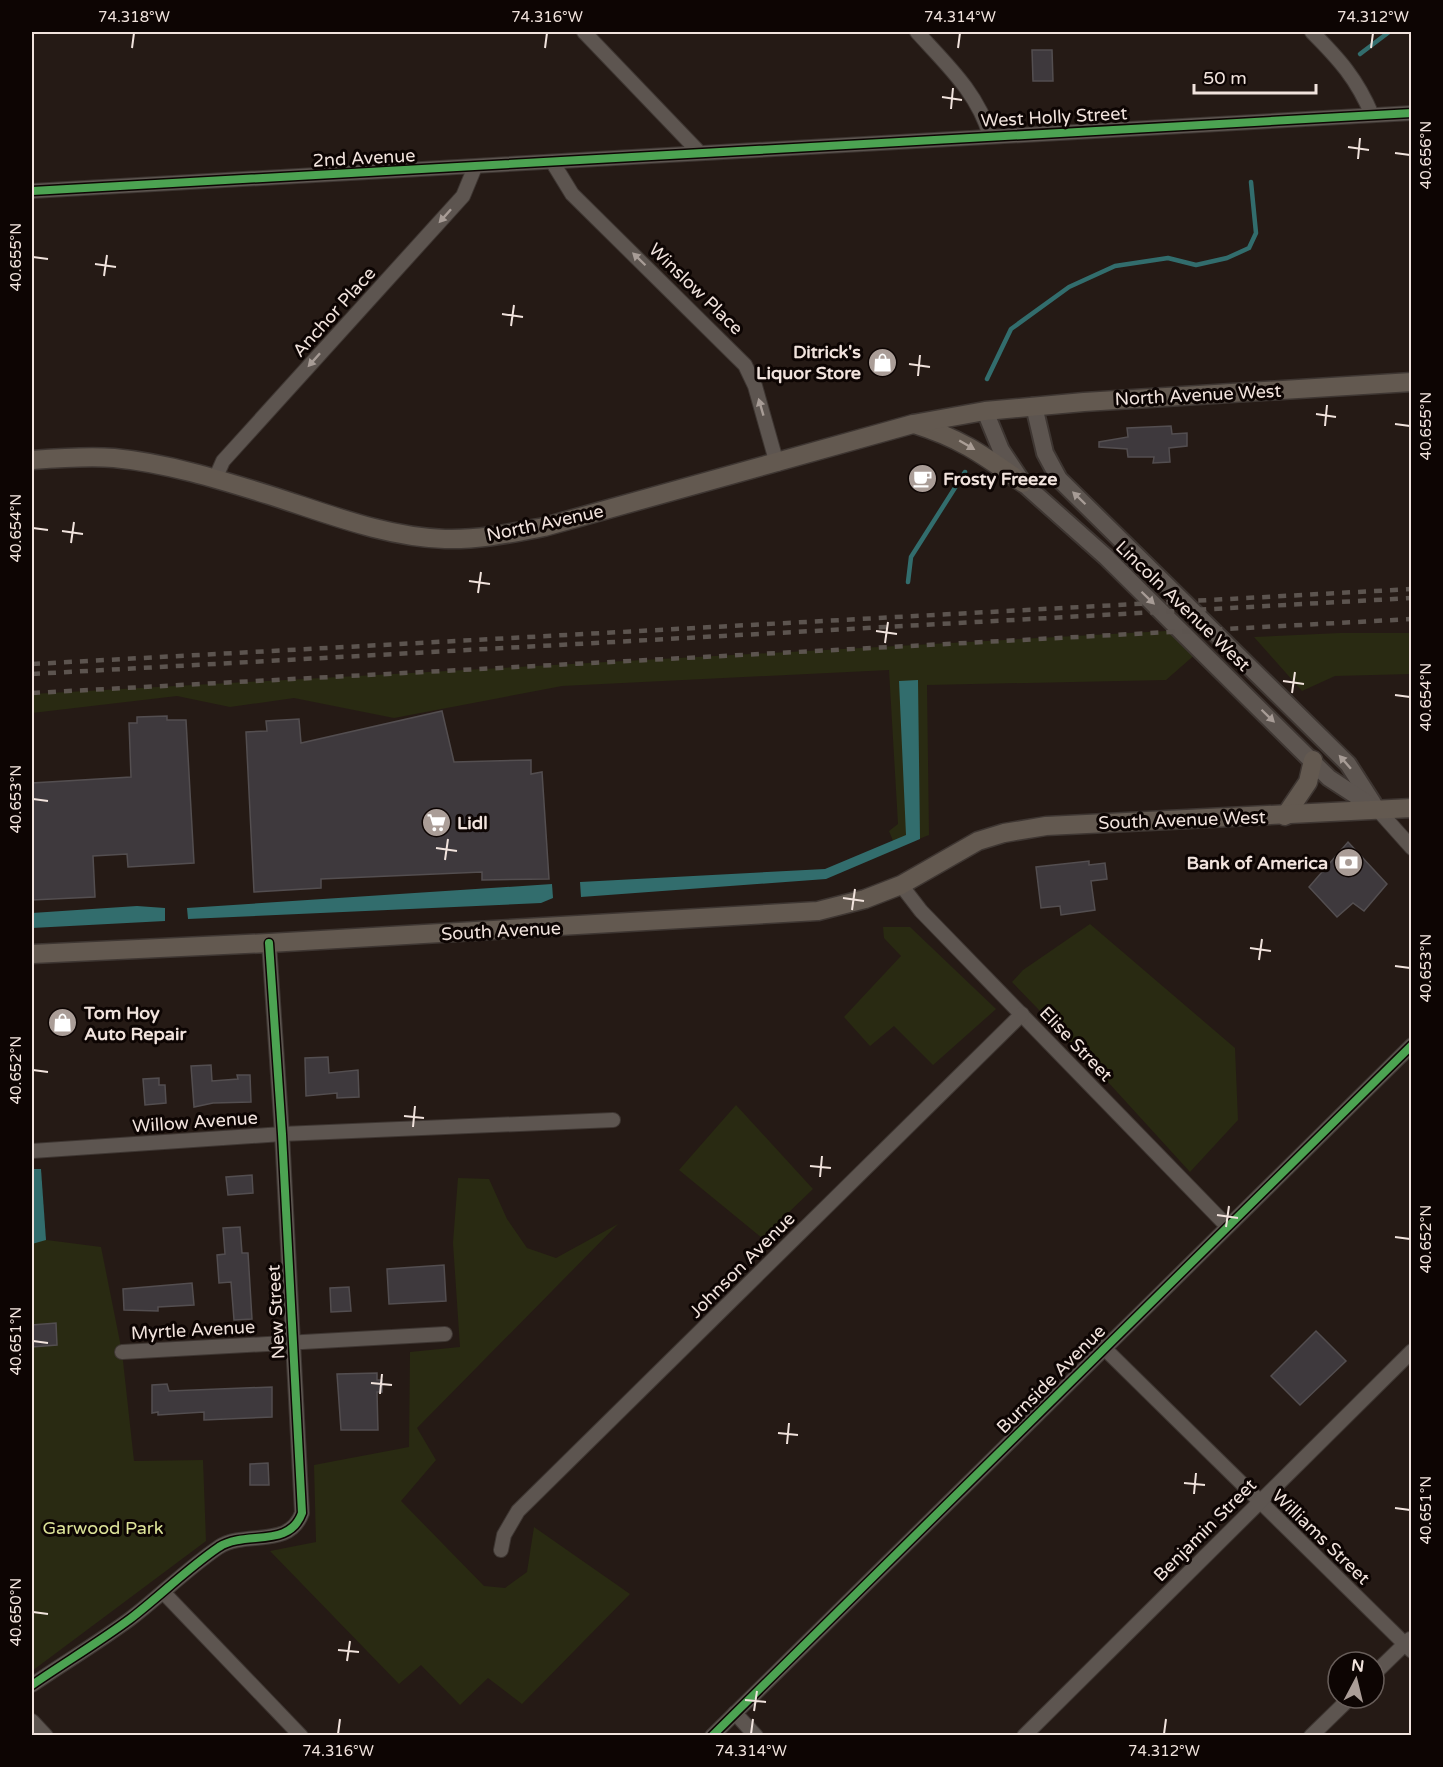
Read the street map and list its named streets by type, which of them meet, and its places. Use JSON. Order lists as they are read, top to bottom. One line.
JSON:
{"streets":{"main road":["North Avenue West","North Avenue","South Avenue West","South Avenue"],"street":["West Holly Street","2nd Avenue","Winslow Place","Anchor Place","Lincoln Avenue West","Elise Street","Willow Avenue","Johnson Avenue","New Street","Myrtle Avenue","Burnside Avenue","Benjamin Street","Williams Street"]},"crossings":[["West Holly Street","2nd Avenue"],["2nd Avenue","Winslow Place"],["2nd Avenue","Anchor Place"],["Winslow Place","North Avenue"],["Anchor Place","North Avenue"],["North Avenue West","North Avenue"],["North Avenue West","Lincoln Avenue West"],["North Avenue","Lincoln Avenue West"],["Lincoln Avenue West","South Avenue West"],["South Avenue West","South Avenue"],["South Avenue","Elise Street"],["South Avenue","New Street"],["Elise Street","Johnson Avenue"],["Elise Street","Burnside Avenue"],["Willow Avenue","New Street"],["New Street","Myrtle Avenue"],["Burnside Avenue","Williams Street"],["Benjamin Street","Williams Street"]],"one_way":["Winslow Place","Anchor Place"],"parks":["Garwood Park"],"places":{"shop":["Ditrick's Liquor Store","Tom Hoy Auto Repair"],"cafe":["Frosty Freeze"],"supermarket":["Lidl"],"bank":["Bank of America"]},"scale_bar":"50 m","north":"top","coordinates":["74.318°W","74.316°W","74.314°W","74.312°W","40.656°N","40.655°N","40.654°N","40.653°N","40.652°N","40.651°N","40.650°N"]}
